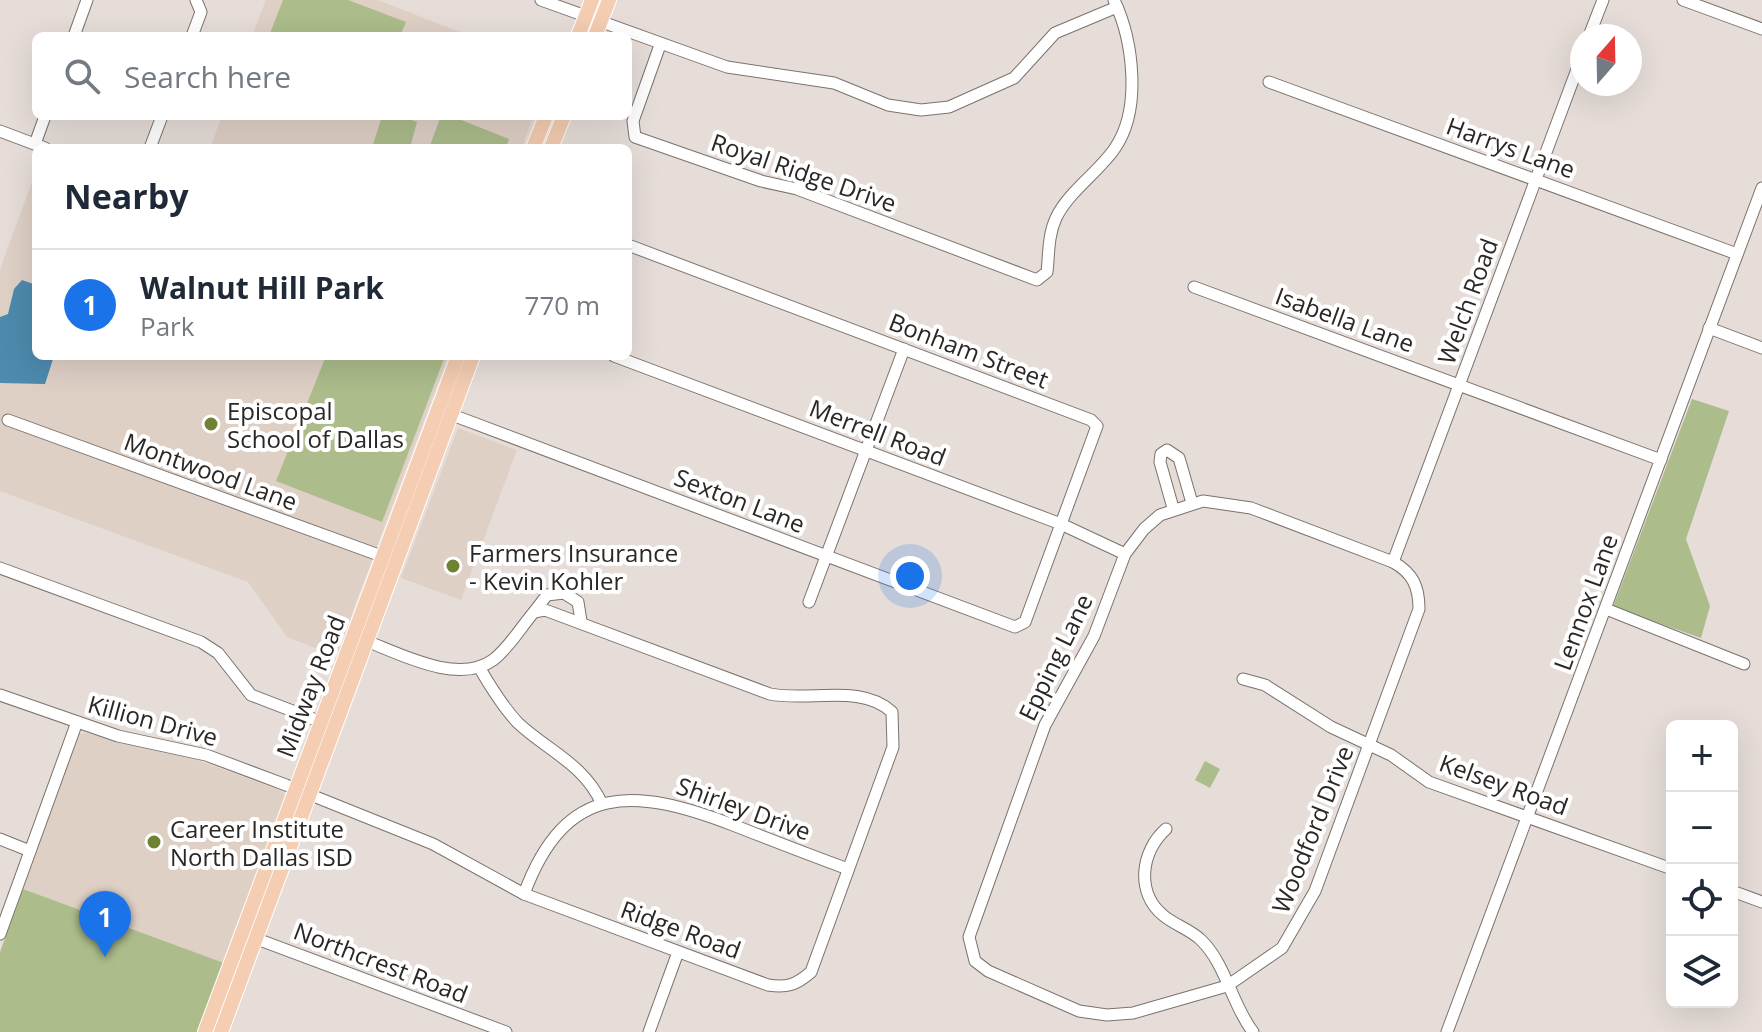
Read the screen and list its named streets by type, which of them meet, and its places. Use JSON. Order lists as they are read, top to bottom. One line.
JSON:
{"streets":{"main road":["Midway Road"],"street":["Harrys Lane","Royal Ridge Drive","Welch Road","Isabella Lane","Bonham Street","Merrell Road","Montwood Lane","Sexton Lane","Lennox Lane","Epping Lane","Killion Drive","Kelsey Road","Shirley Drive","Woodford Drive","Ridge Road","Northcrest Road"]},"crossings":[["Harrys Lane","Welch Road"],["Harrys Lane","Lennox Lane"],["Welch Road","Isabella Lane"],["Welch Road","Epping Lane"],["Welch Road","Woodford Drive"],["Isabella Lane","Lennox Lane"],["Bonham Street","Merrell Road"],["Bonham Street","Sexton Lane"],["Merrell Road","Epping Lane"],["Montwood Lane","Midway Road"],["Sexton Lane","Midway Road"],["Lennox Lane","Kelsey Road"],["Epping Lane","Woodford Drive"],["Midway Road","Killion Drive"],["Midway Road","Ridge Road"],["Midway Road","Northcrest Road"],["Killion Drive","Ridge Road"],["Kelsey Road","Woodford Drive"],["Shirley Drive","Ridge Road"]],"places":["Episcopal School of Dallas","Farmers Insurance - Kevin Kohler","Career Institute North Dallas ISD"],"north":"top","page":{"search":"Search here","heading":"Nearby","list":[{"mark":"1","name":"Walnut Hill Park","note":"Park","value":"770 m"}],"map_buttons":["+","−"],"pins":"1"}}
